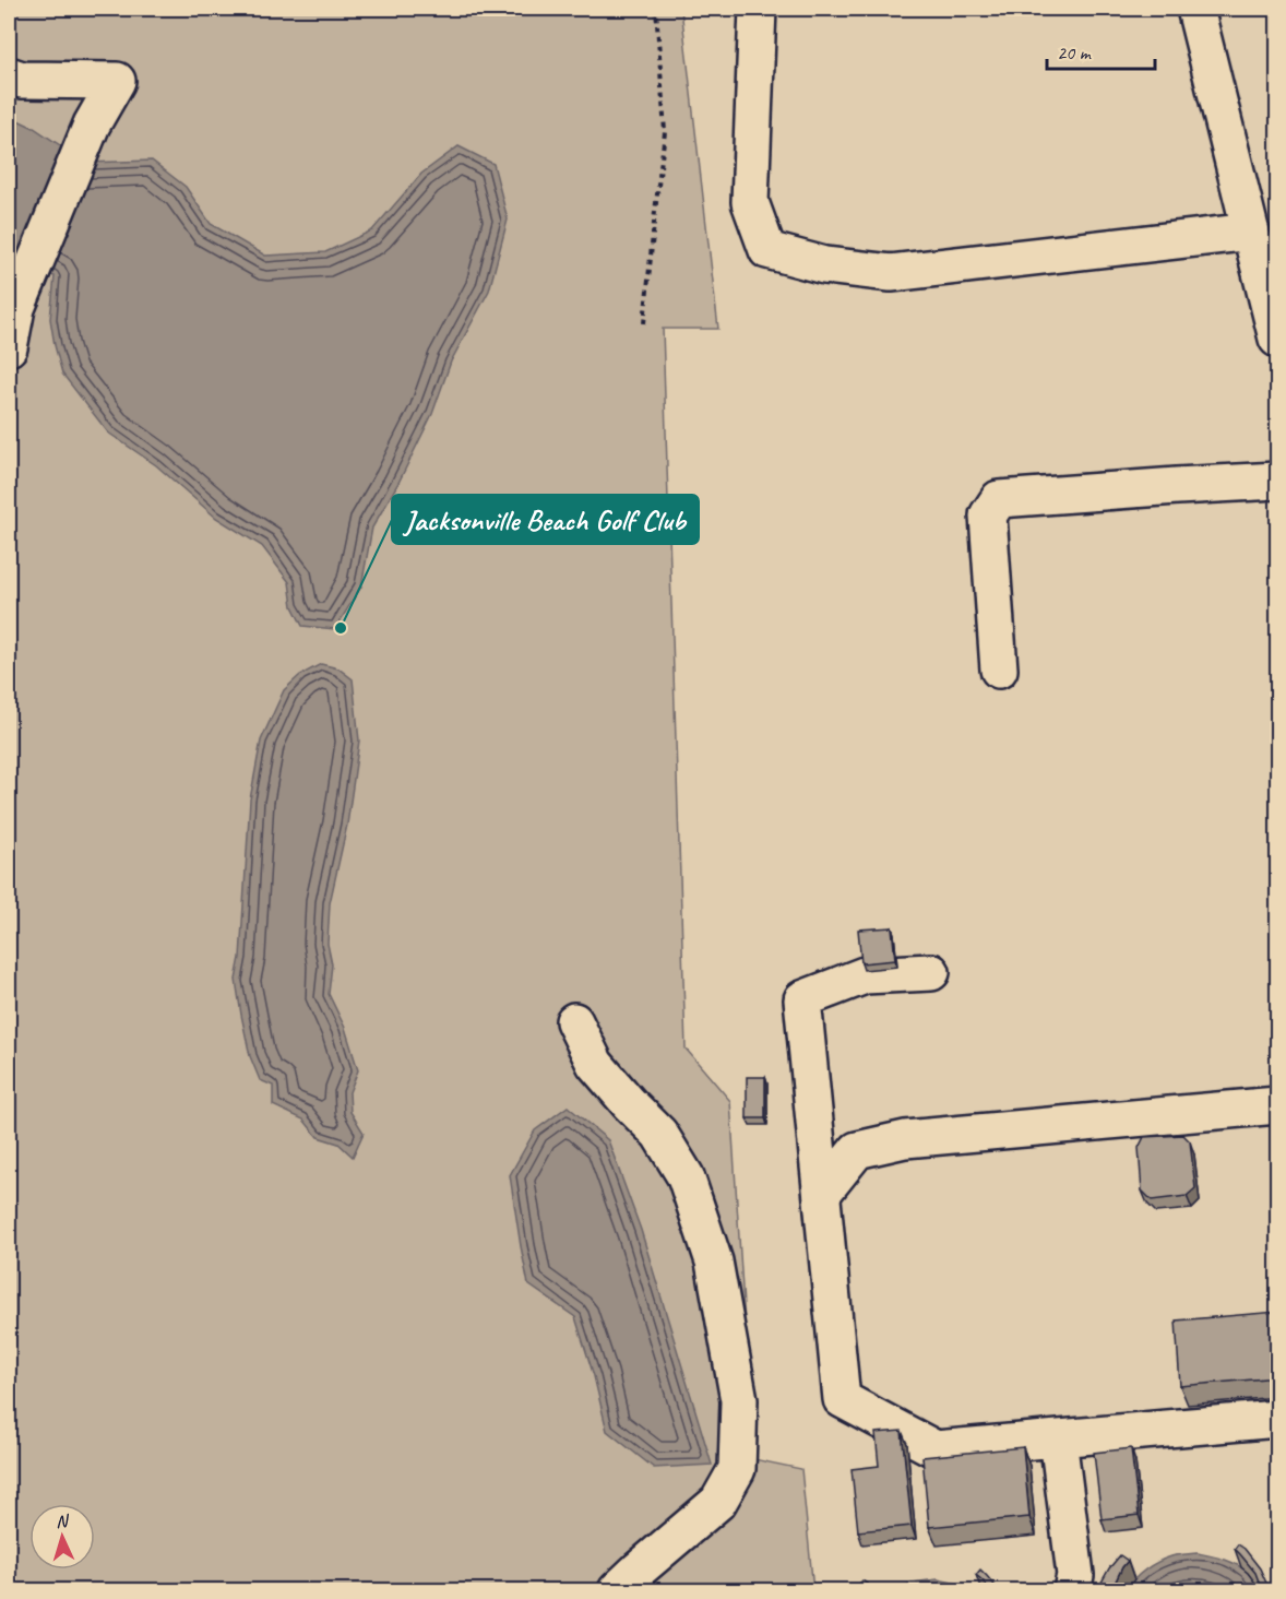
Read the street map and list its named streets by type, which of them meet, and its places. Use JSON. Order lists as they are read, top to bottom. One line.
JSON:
{"places":["Jacksonville Beach Golf Club"],"scale_bar":"20 m","north":"top"}
